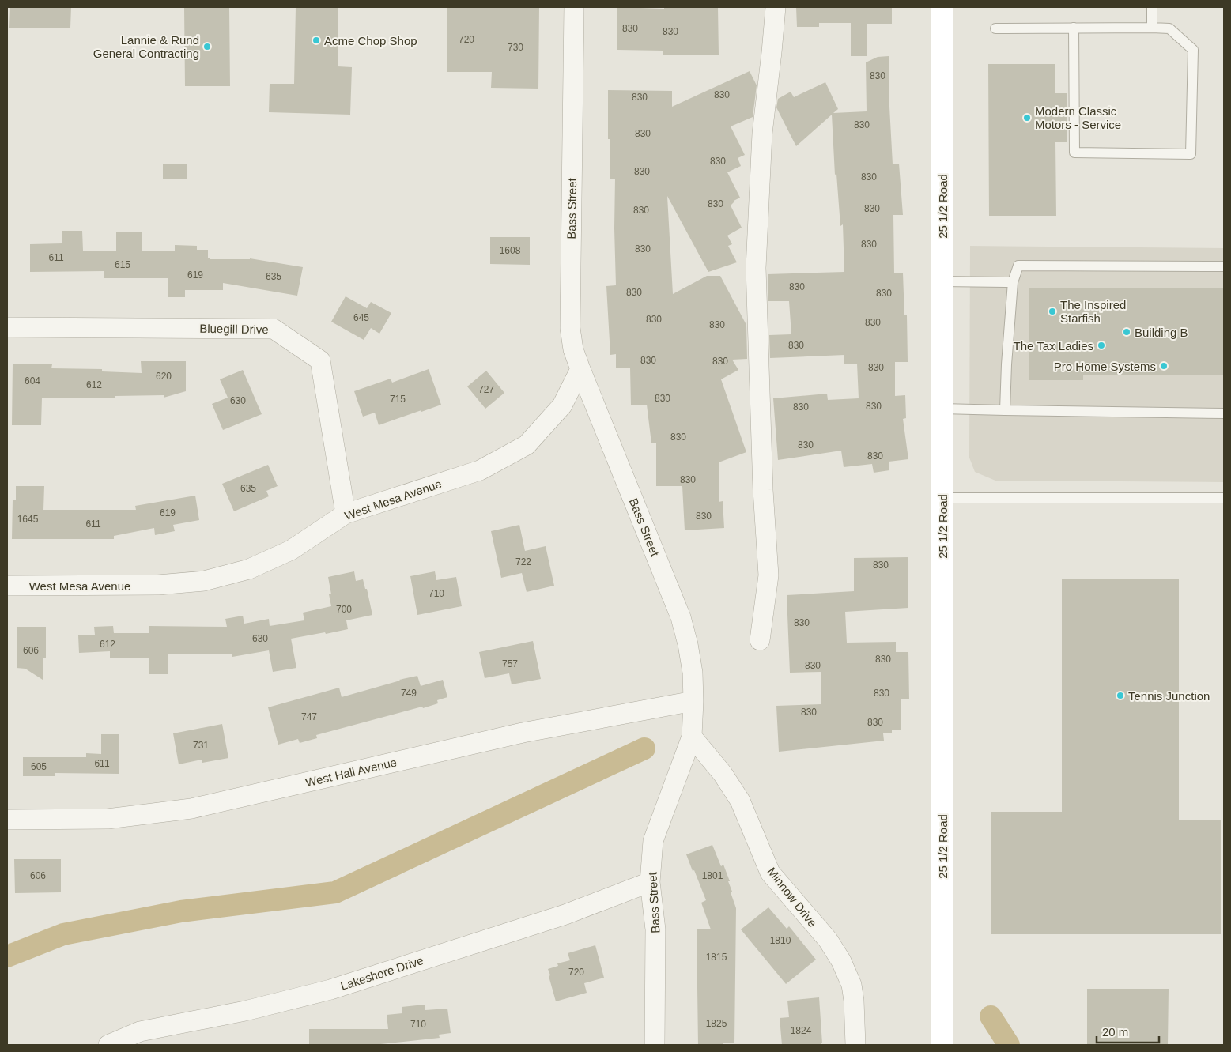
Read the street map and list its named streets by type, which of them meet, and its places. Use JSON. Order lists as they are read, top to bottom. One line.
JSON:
{"streets":{"street":["25 1/2 Road","Bass Street","Bluegill Drive","West Mesa Avenue","West Hall Avenue","Minnow Drive","Lakeshore Drive"]},"crossings":[["Bass Street","West Mesa Avenue"],["Bass Street","West Hall Avenue"],["Bass Street","Minnow Drive"],["Bass Street","Lakeshore Drive"],["Bluegill Drive","West Mesa Avenue"]],"places":["Acme Chop Shop","Lannie & Rund General Contracting","Modern Classic Motors - Service","The Inspired Starfish","Building B","The Tax Ladies","Pro Home Systems","Tennis Junction"],"house_numbers":["830","830","720","730","830","830","830","830","830","830","830","830","830","830","830","830","830","1608","611","615","619","635","830","830","830","645","830","830","830","830","830","830","830","620","604","612","727","830","715","630","830","830","830","830","830","830","635","619","830","1645","611","722","830","710","700","830","630","612","606","830","757","830","749","830","830","747","830","731","611","605","606","1801","1810","1815","720","1825","710","1824"],"scale_bar":"20 m"}
